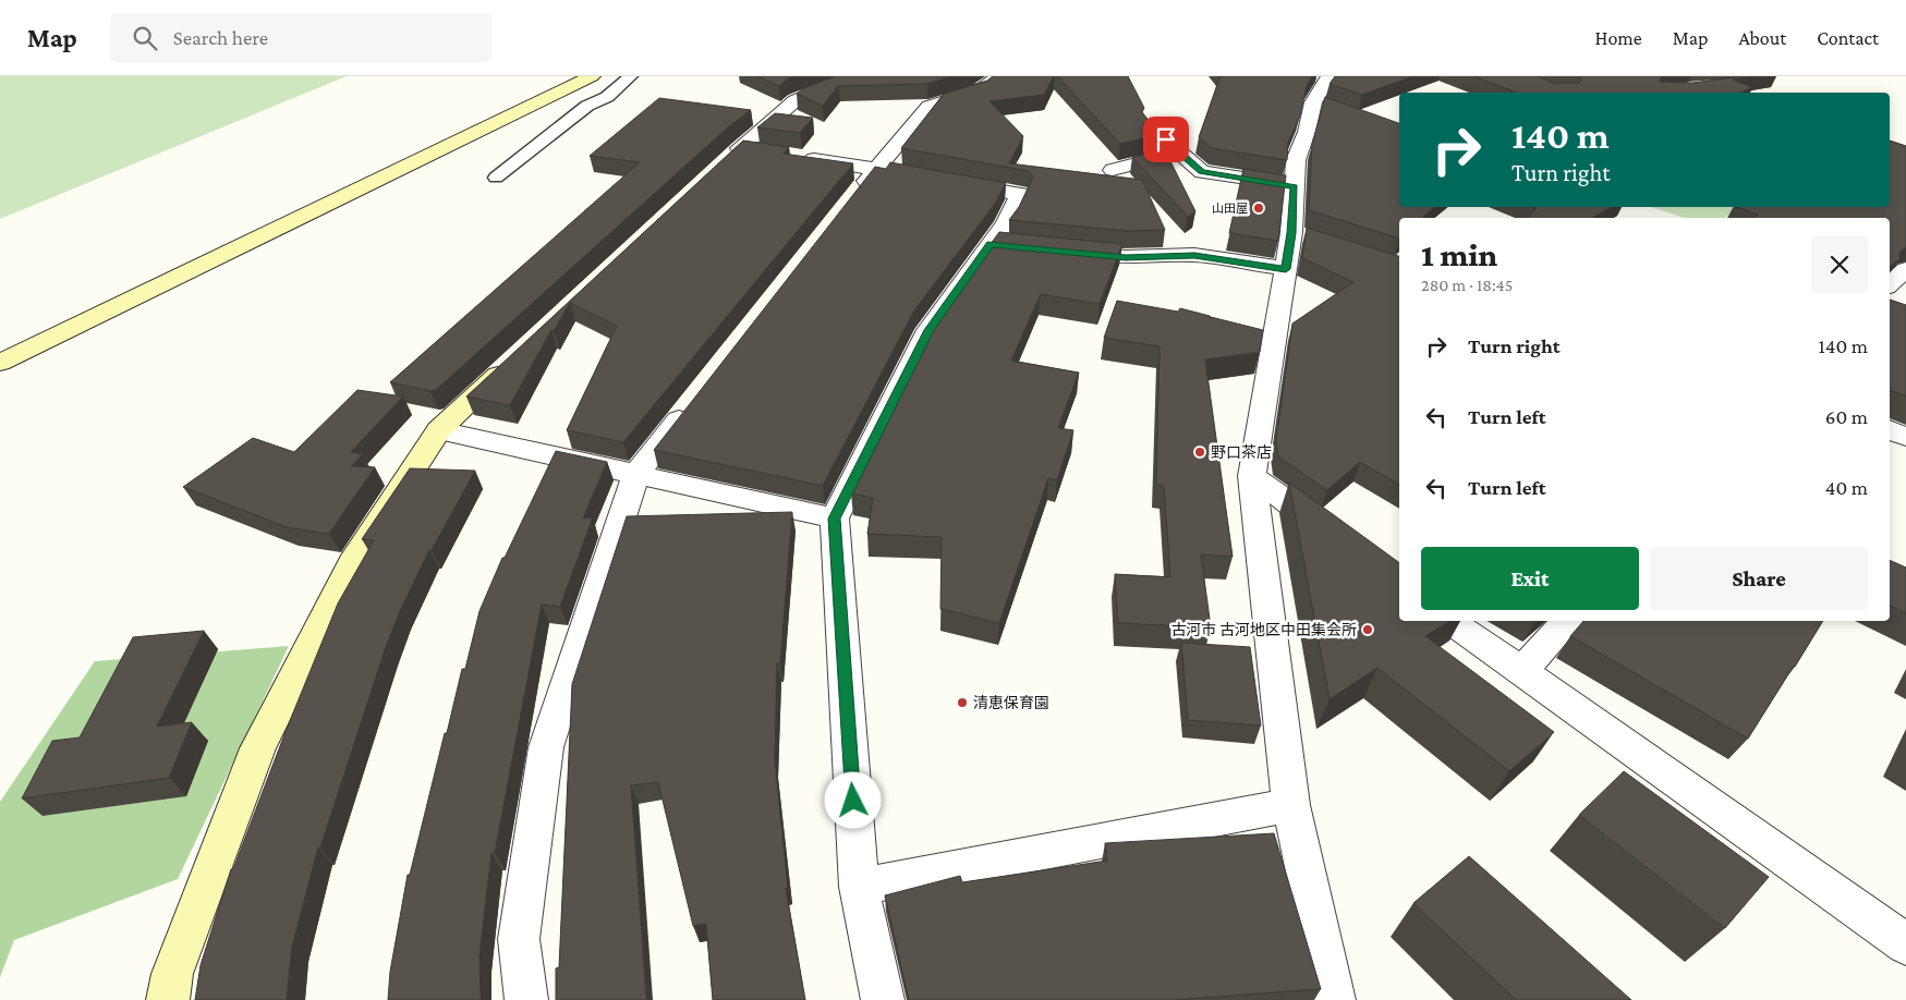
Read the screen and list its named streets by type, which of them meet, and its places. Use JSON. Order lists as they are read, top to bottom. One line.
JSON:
{"places":["山田屋","野口茶店","古河市 古河地区中田集会所","清恵保育園"],"page":{"header":"Map","search":"Search here","nav":["Home","Map","About","Contact"],"turn":["140 m","Turn right"],"heading":["1 min","280 m · 18:45"],"list":[{"name":"Turn right","value":"140 m"},{"name":"Turn left","value":"60 m"},{"name":"Turn left","value":"40 m"}],"buttons":["Exit","Share"]}}
